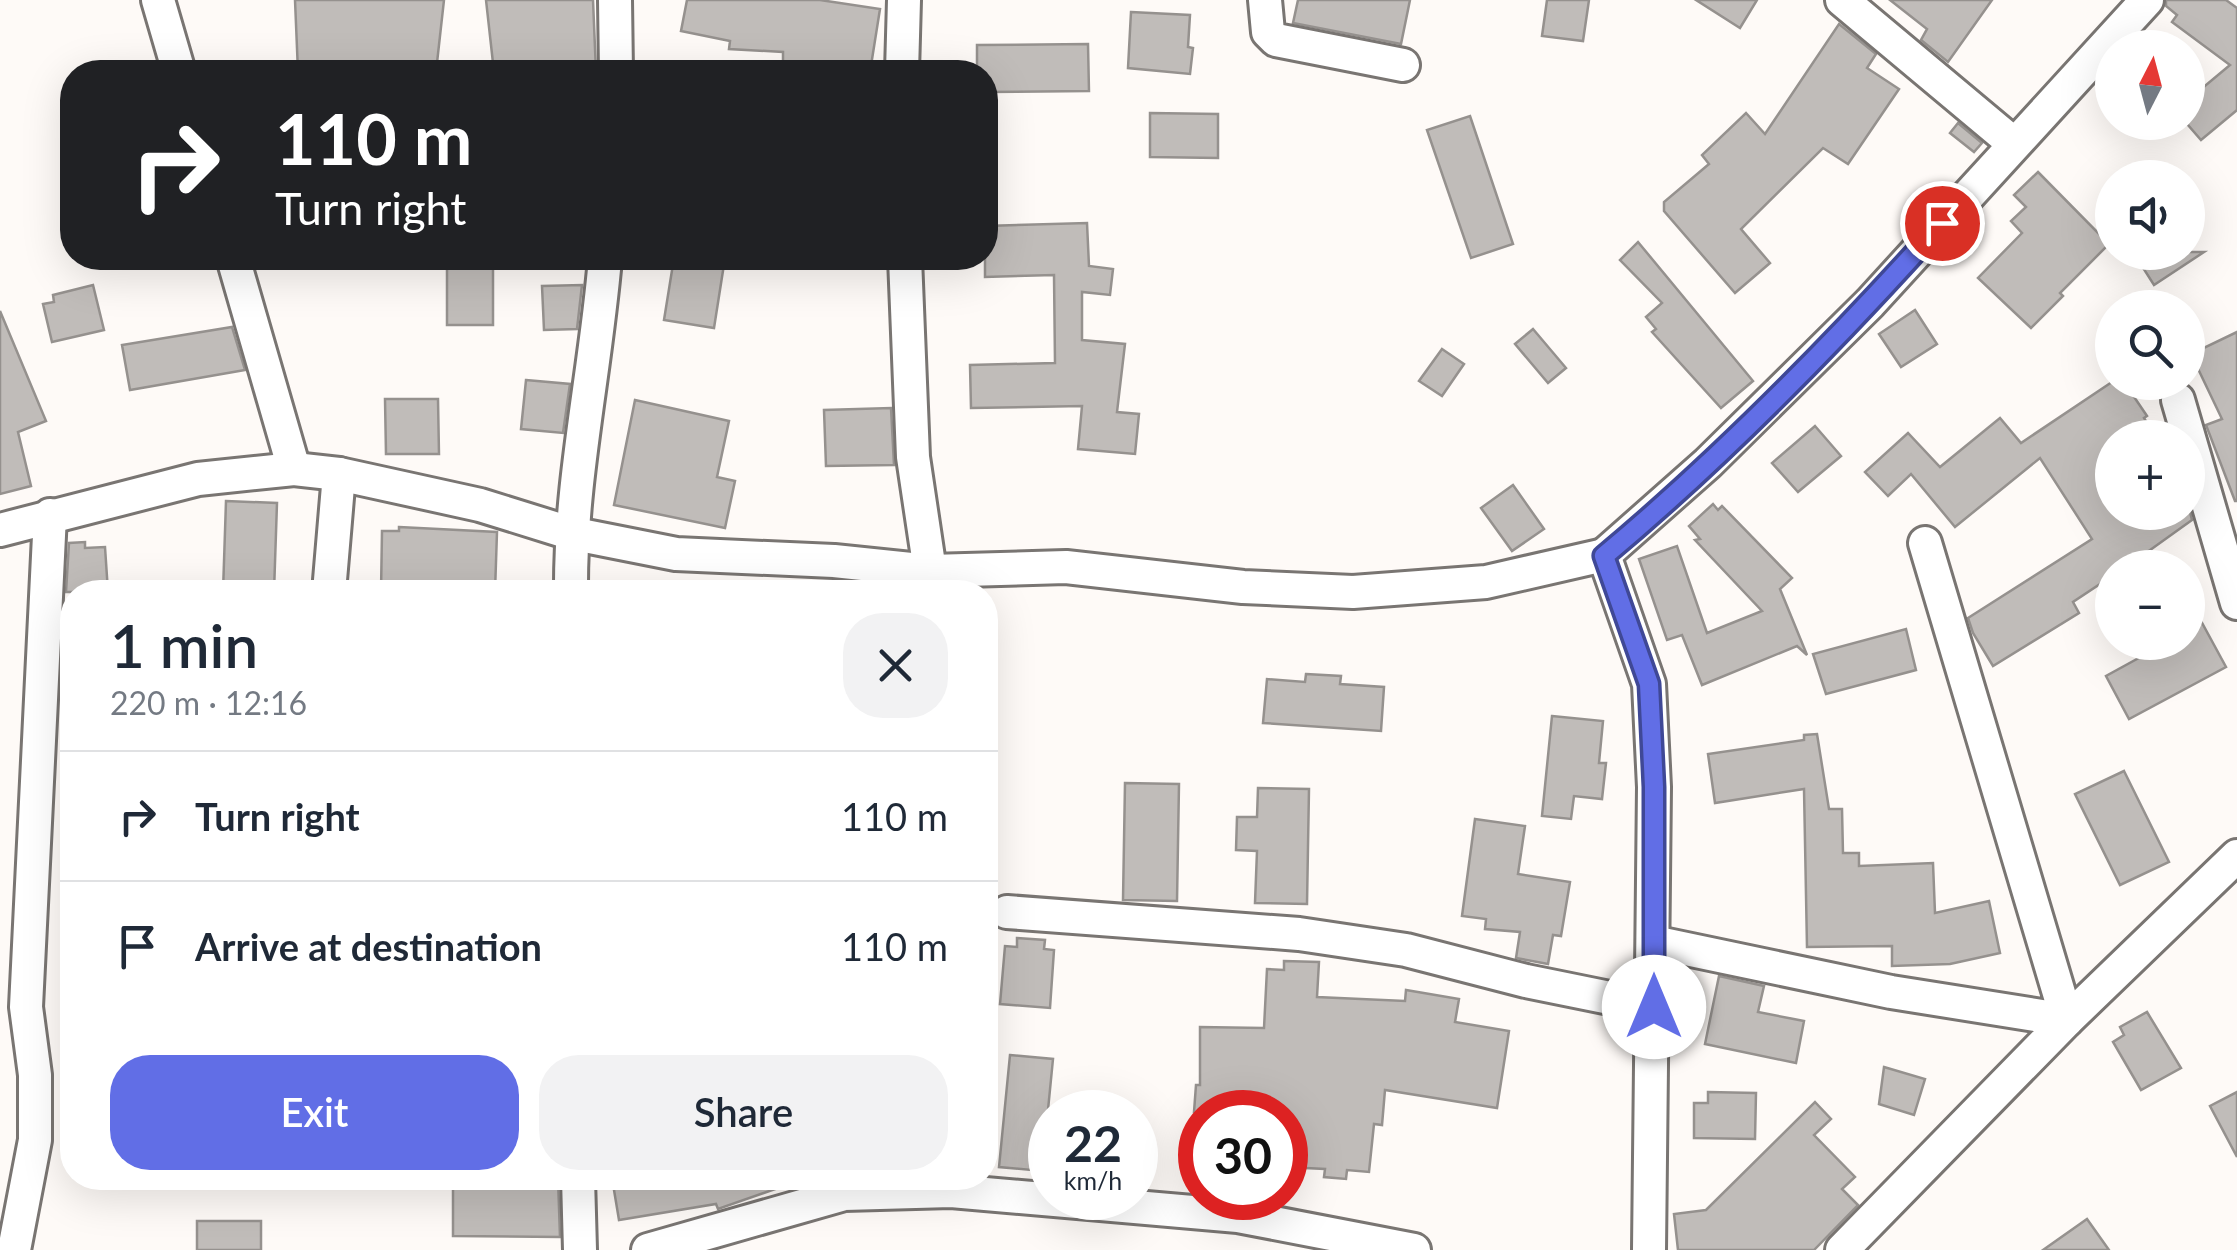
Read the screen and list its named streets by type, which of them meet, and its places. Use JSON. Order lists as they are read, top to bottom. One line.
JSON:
{"north":"top","page":{"map_buttons":["+","−"],"turn":["110 m","Turn right"],"heading":["1 min","220 m · 12:16"],"list":[{"name":"Turn right","value":"110 m"},{"name":"Arrive at destination","value":"110 m"}],"buttons":["Exit","Share"],"speed":"22 km/h","limit":"30"}}
